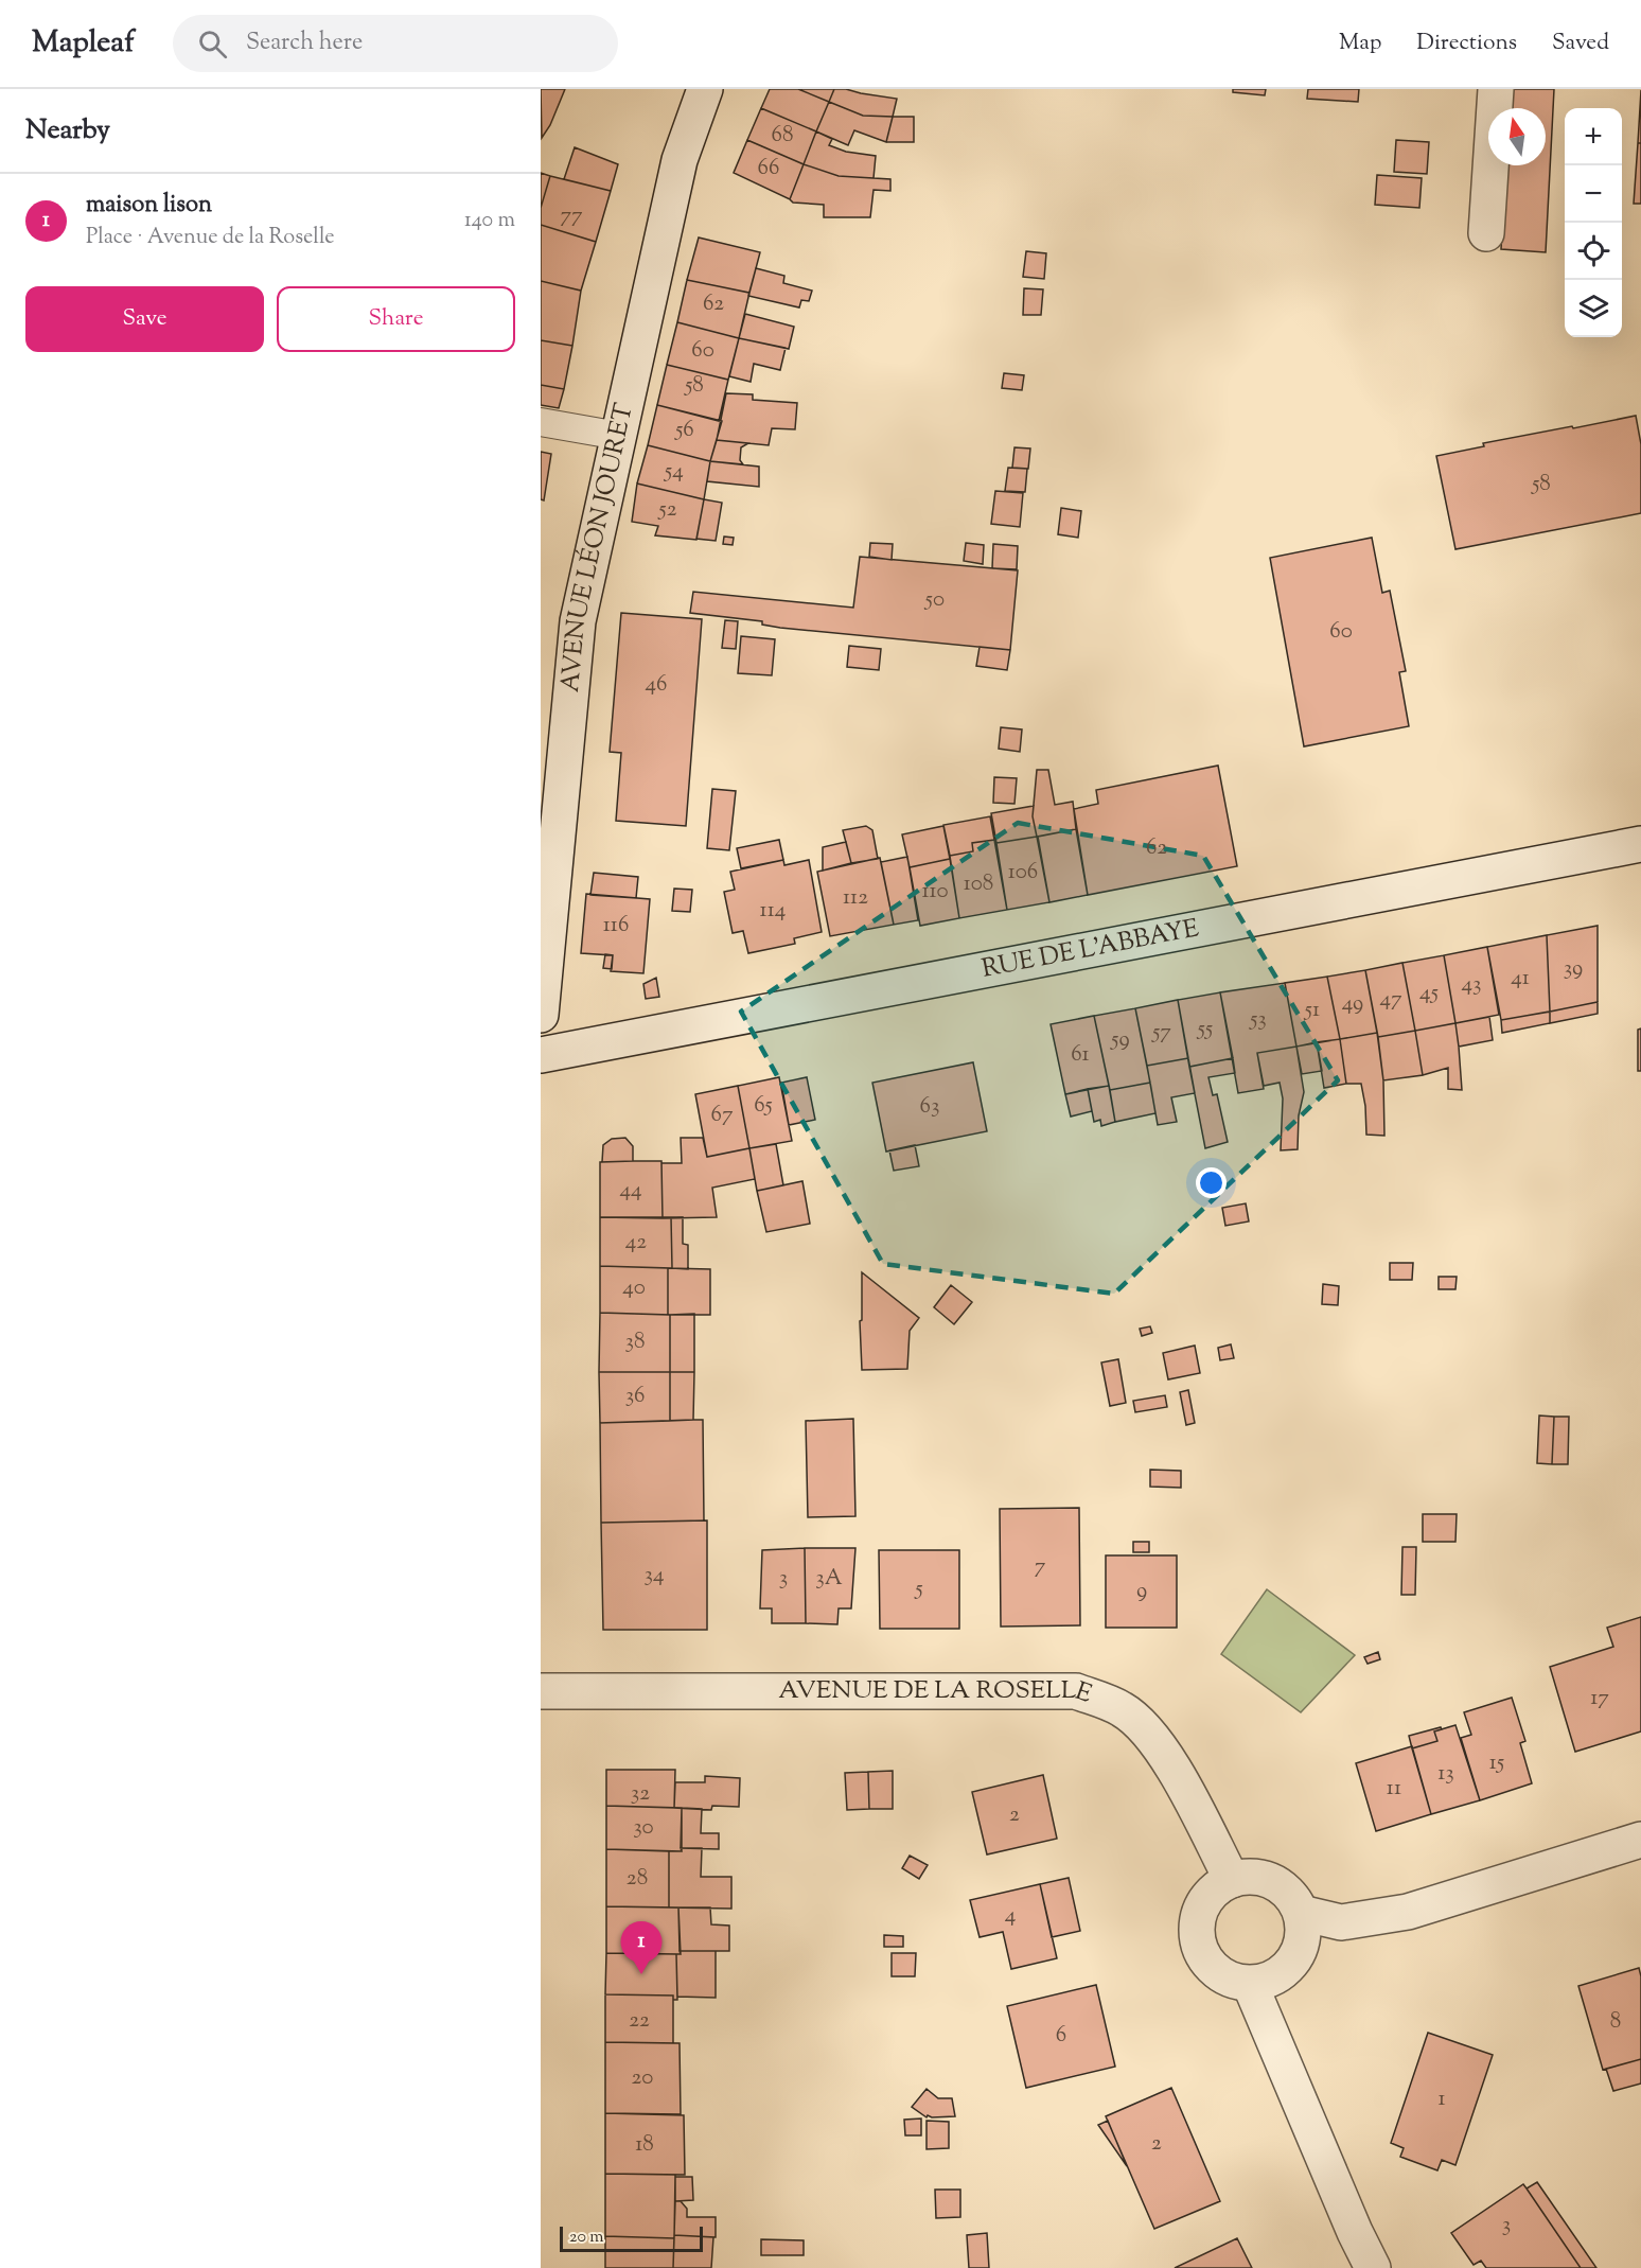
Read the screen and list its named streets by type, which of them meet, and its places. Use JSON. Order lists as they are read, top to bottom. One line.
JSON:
{"streets":{"street":["AVENUE LÉON JOURET","RUE DE L'ABBAYE","AVENUE DE LA ROSELLE"]},"house_numbers":["68","66","77","62","60","58","56","54","58","52","50","60","46","62","106","108","110","112","114","116","39","41","43","45","47","49","51","53","55","57","59","61","65","63","67","44","42","40","38","36","7","34","3","3A","5","9","17","15","13","11","32","2","30","28","4","22","8","6","20","1","2","18","3"],"scale_bar":"20 m","north":"top","page":{"header":"Mapleaf","search":"Search here","nav":["Map","Directions","Saved"],"heading":"Nearby","map_buttons":["+","−"],"list":[{"mark":"1","name":"maison lison","note":"Place · Avenue de la Roselle","value":"140 m"}],"buttons":["Save","Share"],"pins":"1","scale":"20 m"}}
